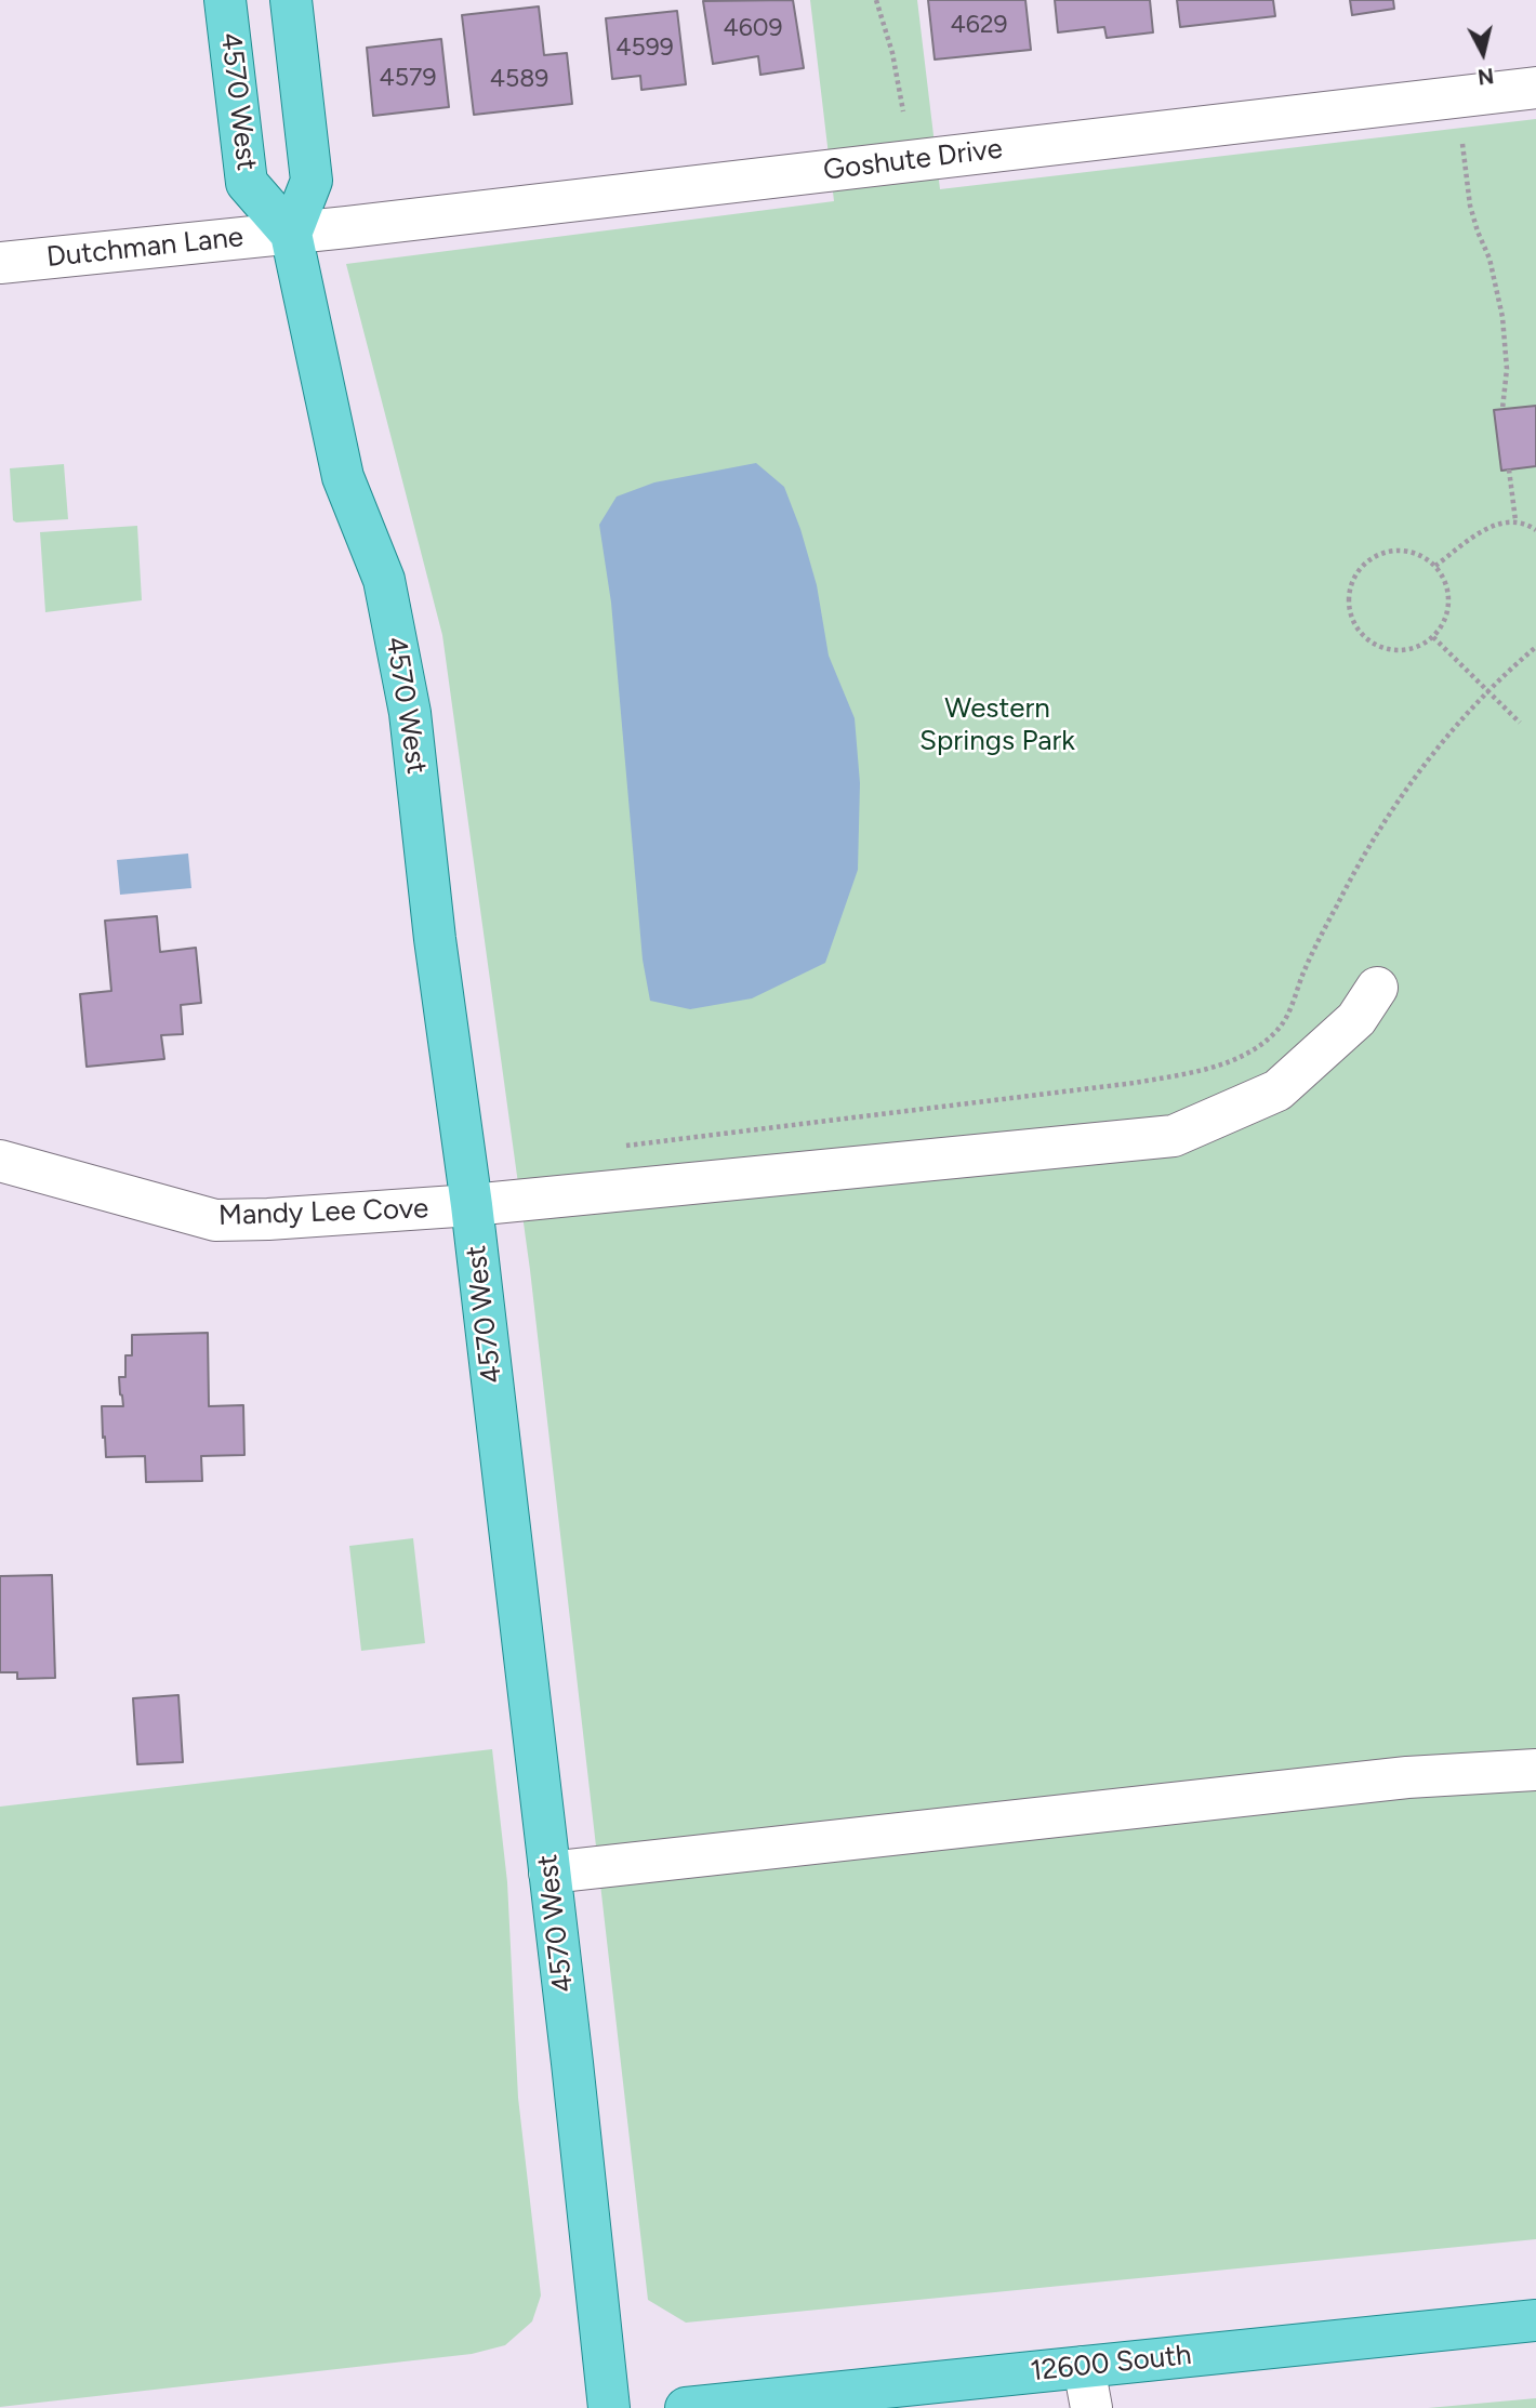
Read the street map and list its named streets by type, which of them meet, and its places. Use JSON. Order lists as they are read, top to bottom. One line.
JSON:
{"streets":{"main road":["4570 West","12600 South"],"street":["Goshute Drive","Dutchman Lane","Mandy Lee Cove"]},"crossings":[["4570 West","Goshute Drive"],["4570 West","Dutchman Lane"],["4570 West","Mandy Lee Cove"],["Goshute Drive","Dutchman Lane"]],"parks":["Western Springs Park"],"house_numbers":["4629","4609","4599","4579","4589"],"north":"bottom"}
